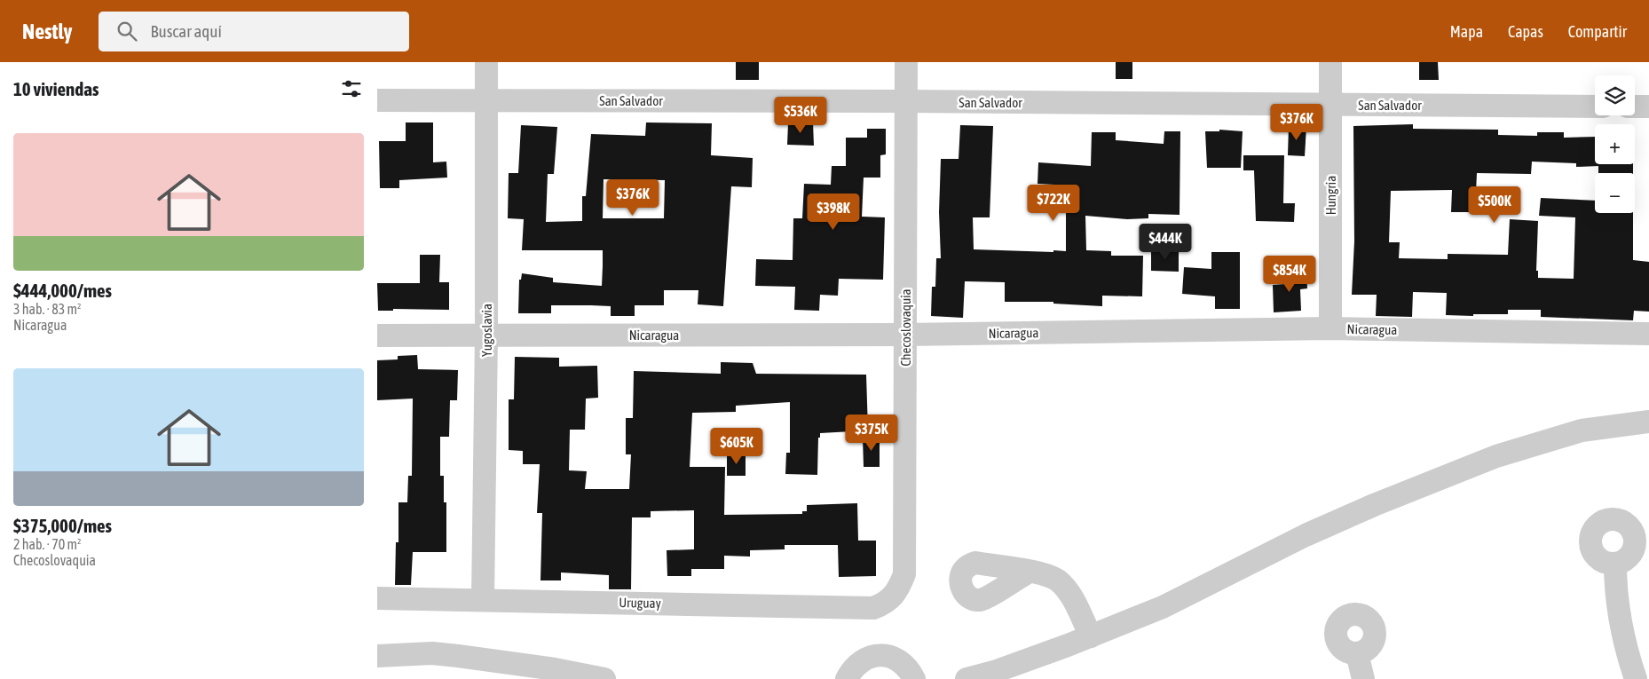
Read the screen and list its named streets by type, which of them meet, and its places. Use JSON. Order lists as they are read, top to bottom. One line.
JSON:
{"streets":{"street":["San Salvador","Hungria","Checoslovaquia","Nicaragua","Yugoslavia","Uruguay"]},"crossings":[["San Salvador","Hungria"],["San Salvador","Checoslovaquia"],["San Salvador","Yugoslavia"],["Hungria","Nicaragua"],["Checoslovaquia","Nicaragua"],["Checoslovaquia","Uruguay"],["Nicaragua","Yugoslavia"],["Yugoslavia","Uruguay"]],"page":{"header":"Nestly","search":"Buscar aquí","nav":["Mapa","Capas","Compartir"],"heading":"10 viviendas","map_buttons":["+","−"],"price":["$536K","$376K","$376K","$722K","$500K","$398K","$444K","$854K","$375K","$605K"],"list":[{"name":"$444,000/mes","note":"3 hab. · 83 m² · Nicaragua"},{"name":"$375,000/mes","note":"2 hab. · 70 m² · Checoslovaquia"}]}}
